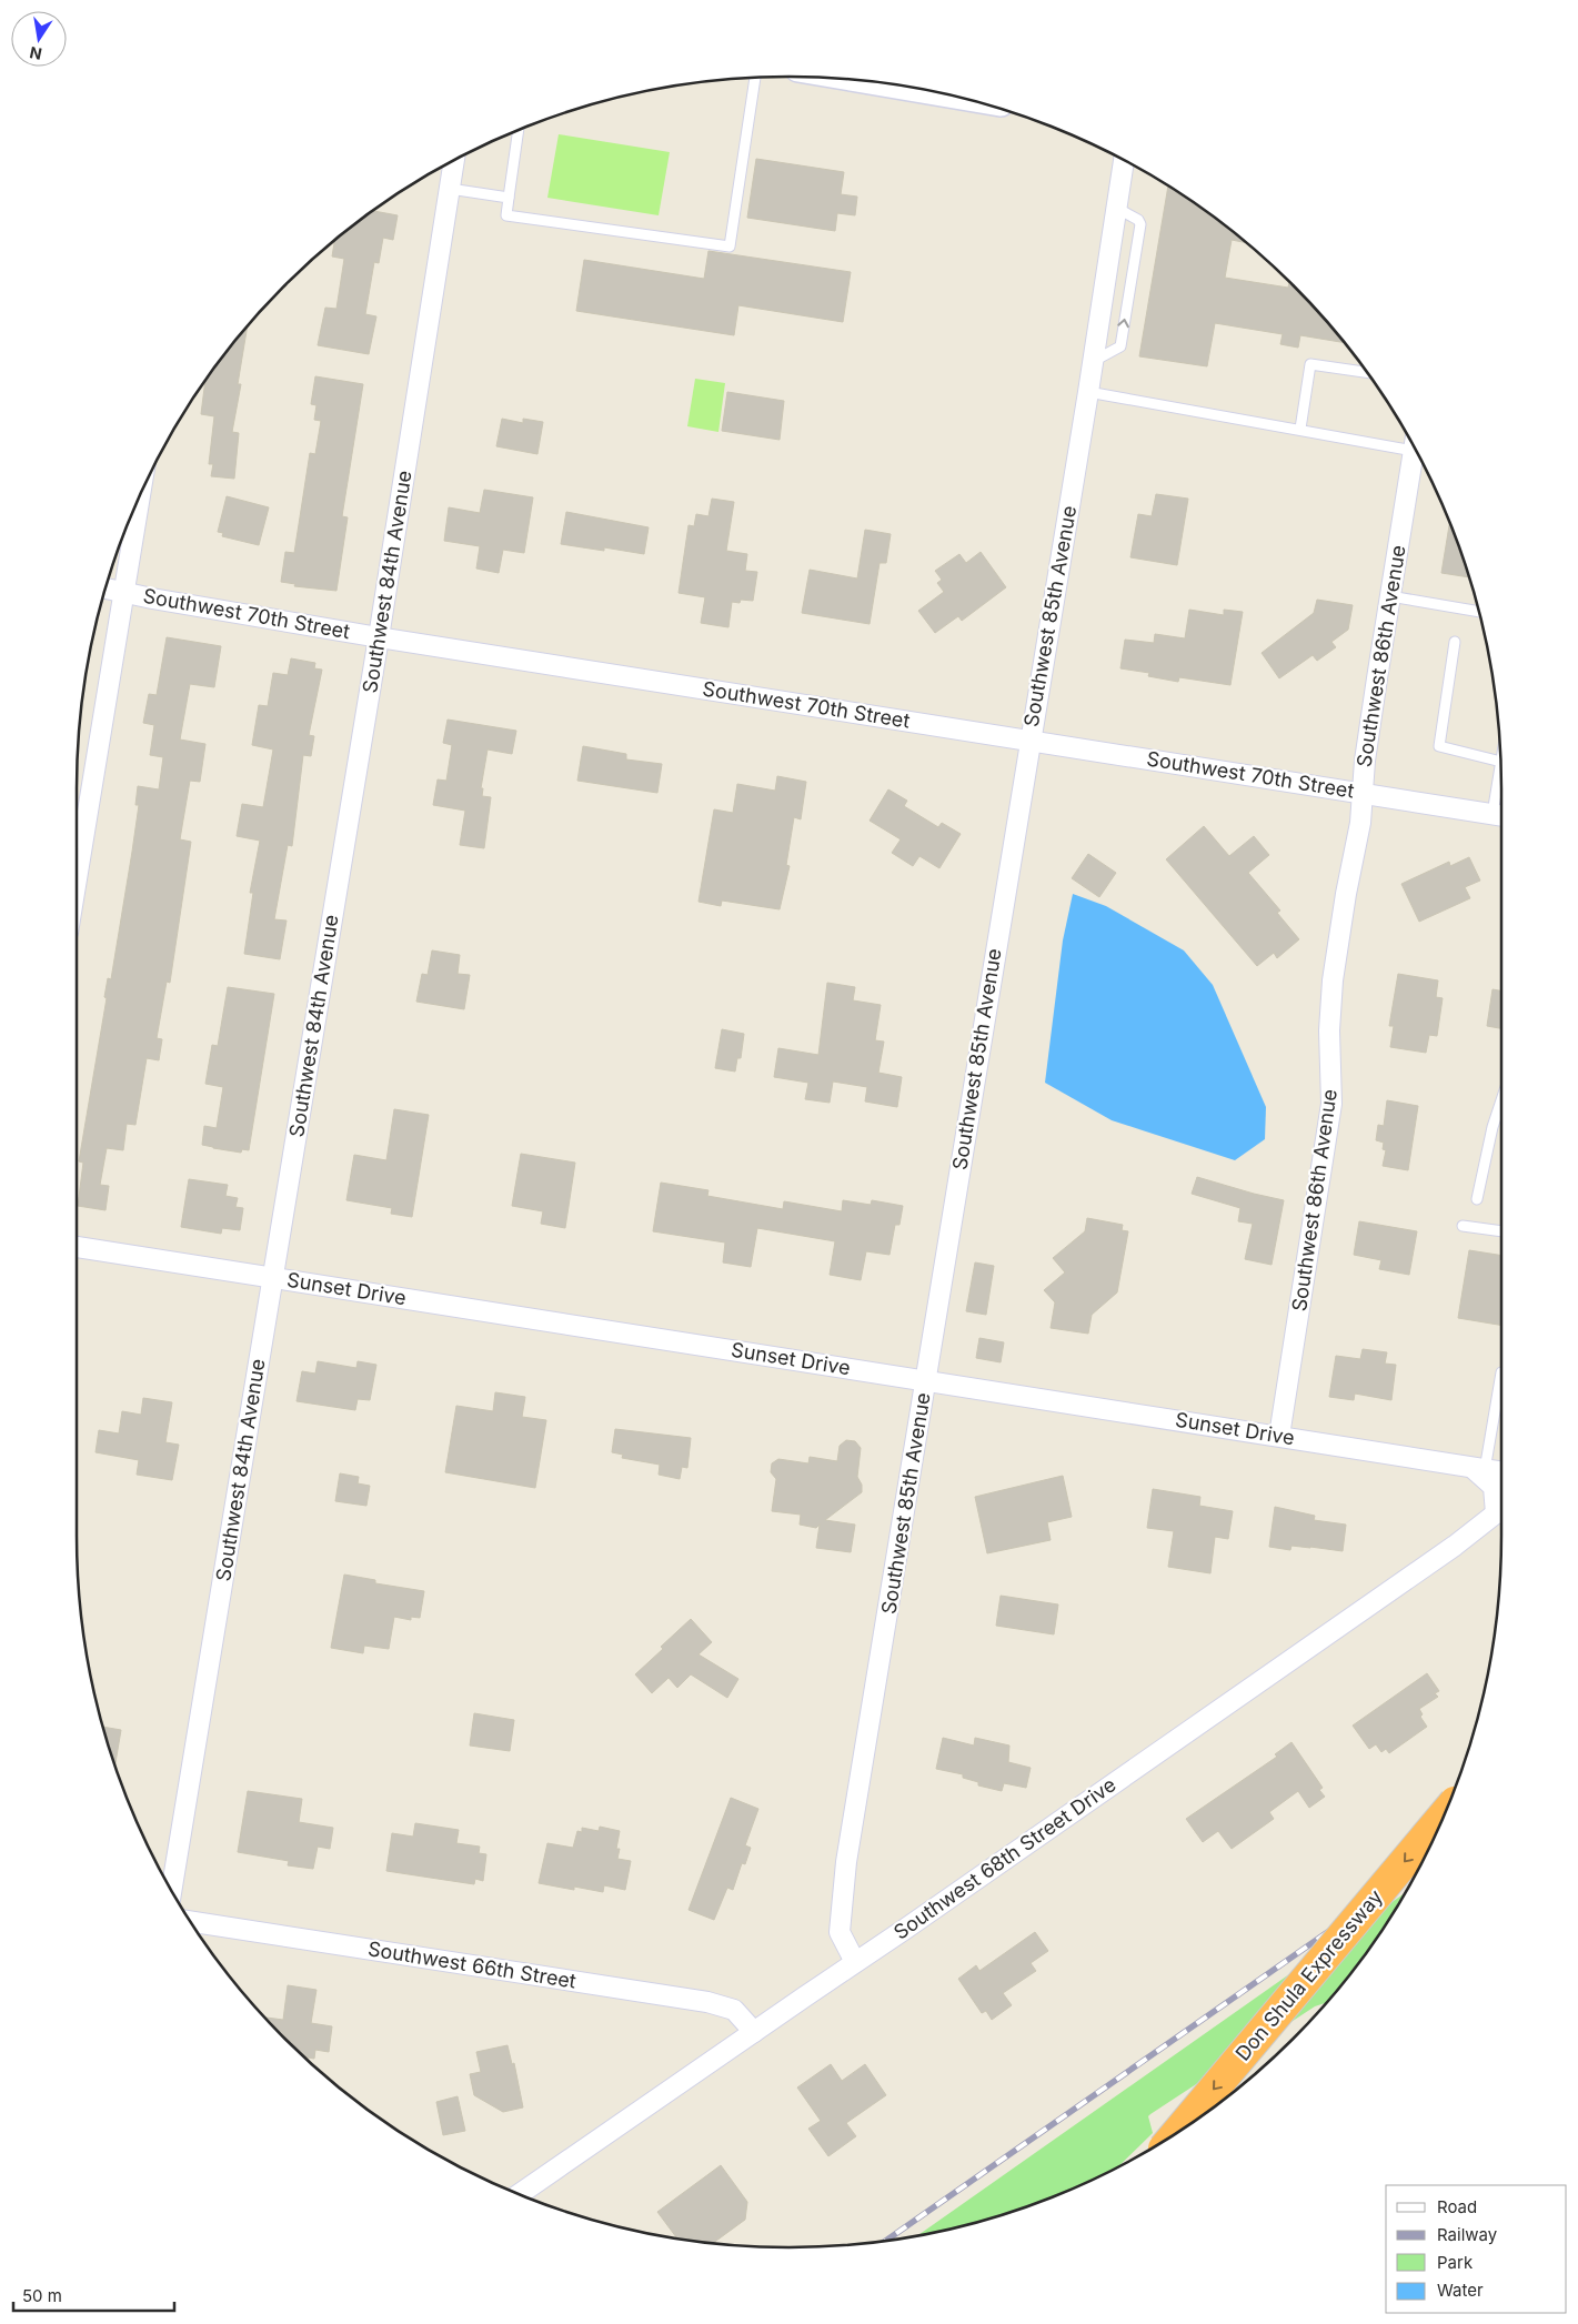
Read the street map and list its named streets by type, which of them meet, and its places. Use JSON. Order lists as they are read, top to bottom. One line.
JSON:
{"streets":{"highway":["Don Shula Expressway"],"street":["Southwest 84th Avenue","Southwest 70th Street","Southwest 85th Avenue","Southwest 86th Avenue","Sunset Drive","Southwest 68th Street Drive","Southwest 66th Street"]},"crossings":[["Southwest 84th Avenue","Southwest 70th Street"],["Southwest 84th Avenue","Sunset Drive"],["Southwest 70th Street","Southwest 85th Avenue"],["Southwest 70th Street","Southwest 86th Avenue"],["Southwest 85th Avenue","Sunset Drive"],["Southwest 85th Avenue","Southwest 68th Street Drive"],["Southwest 86th Avenue","Sunset Drive"],["Southwest 68th Street Drive","Southwest 66th Street"]],"one_way":["Don Shula Expressway"],"legend":["Road","Railway","Park","Water"],"scale_bar":"50 m","north":"bottom"}
